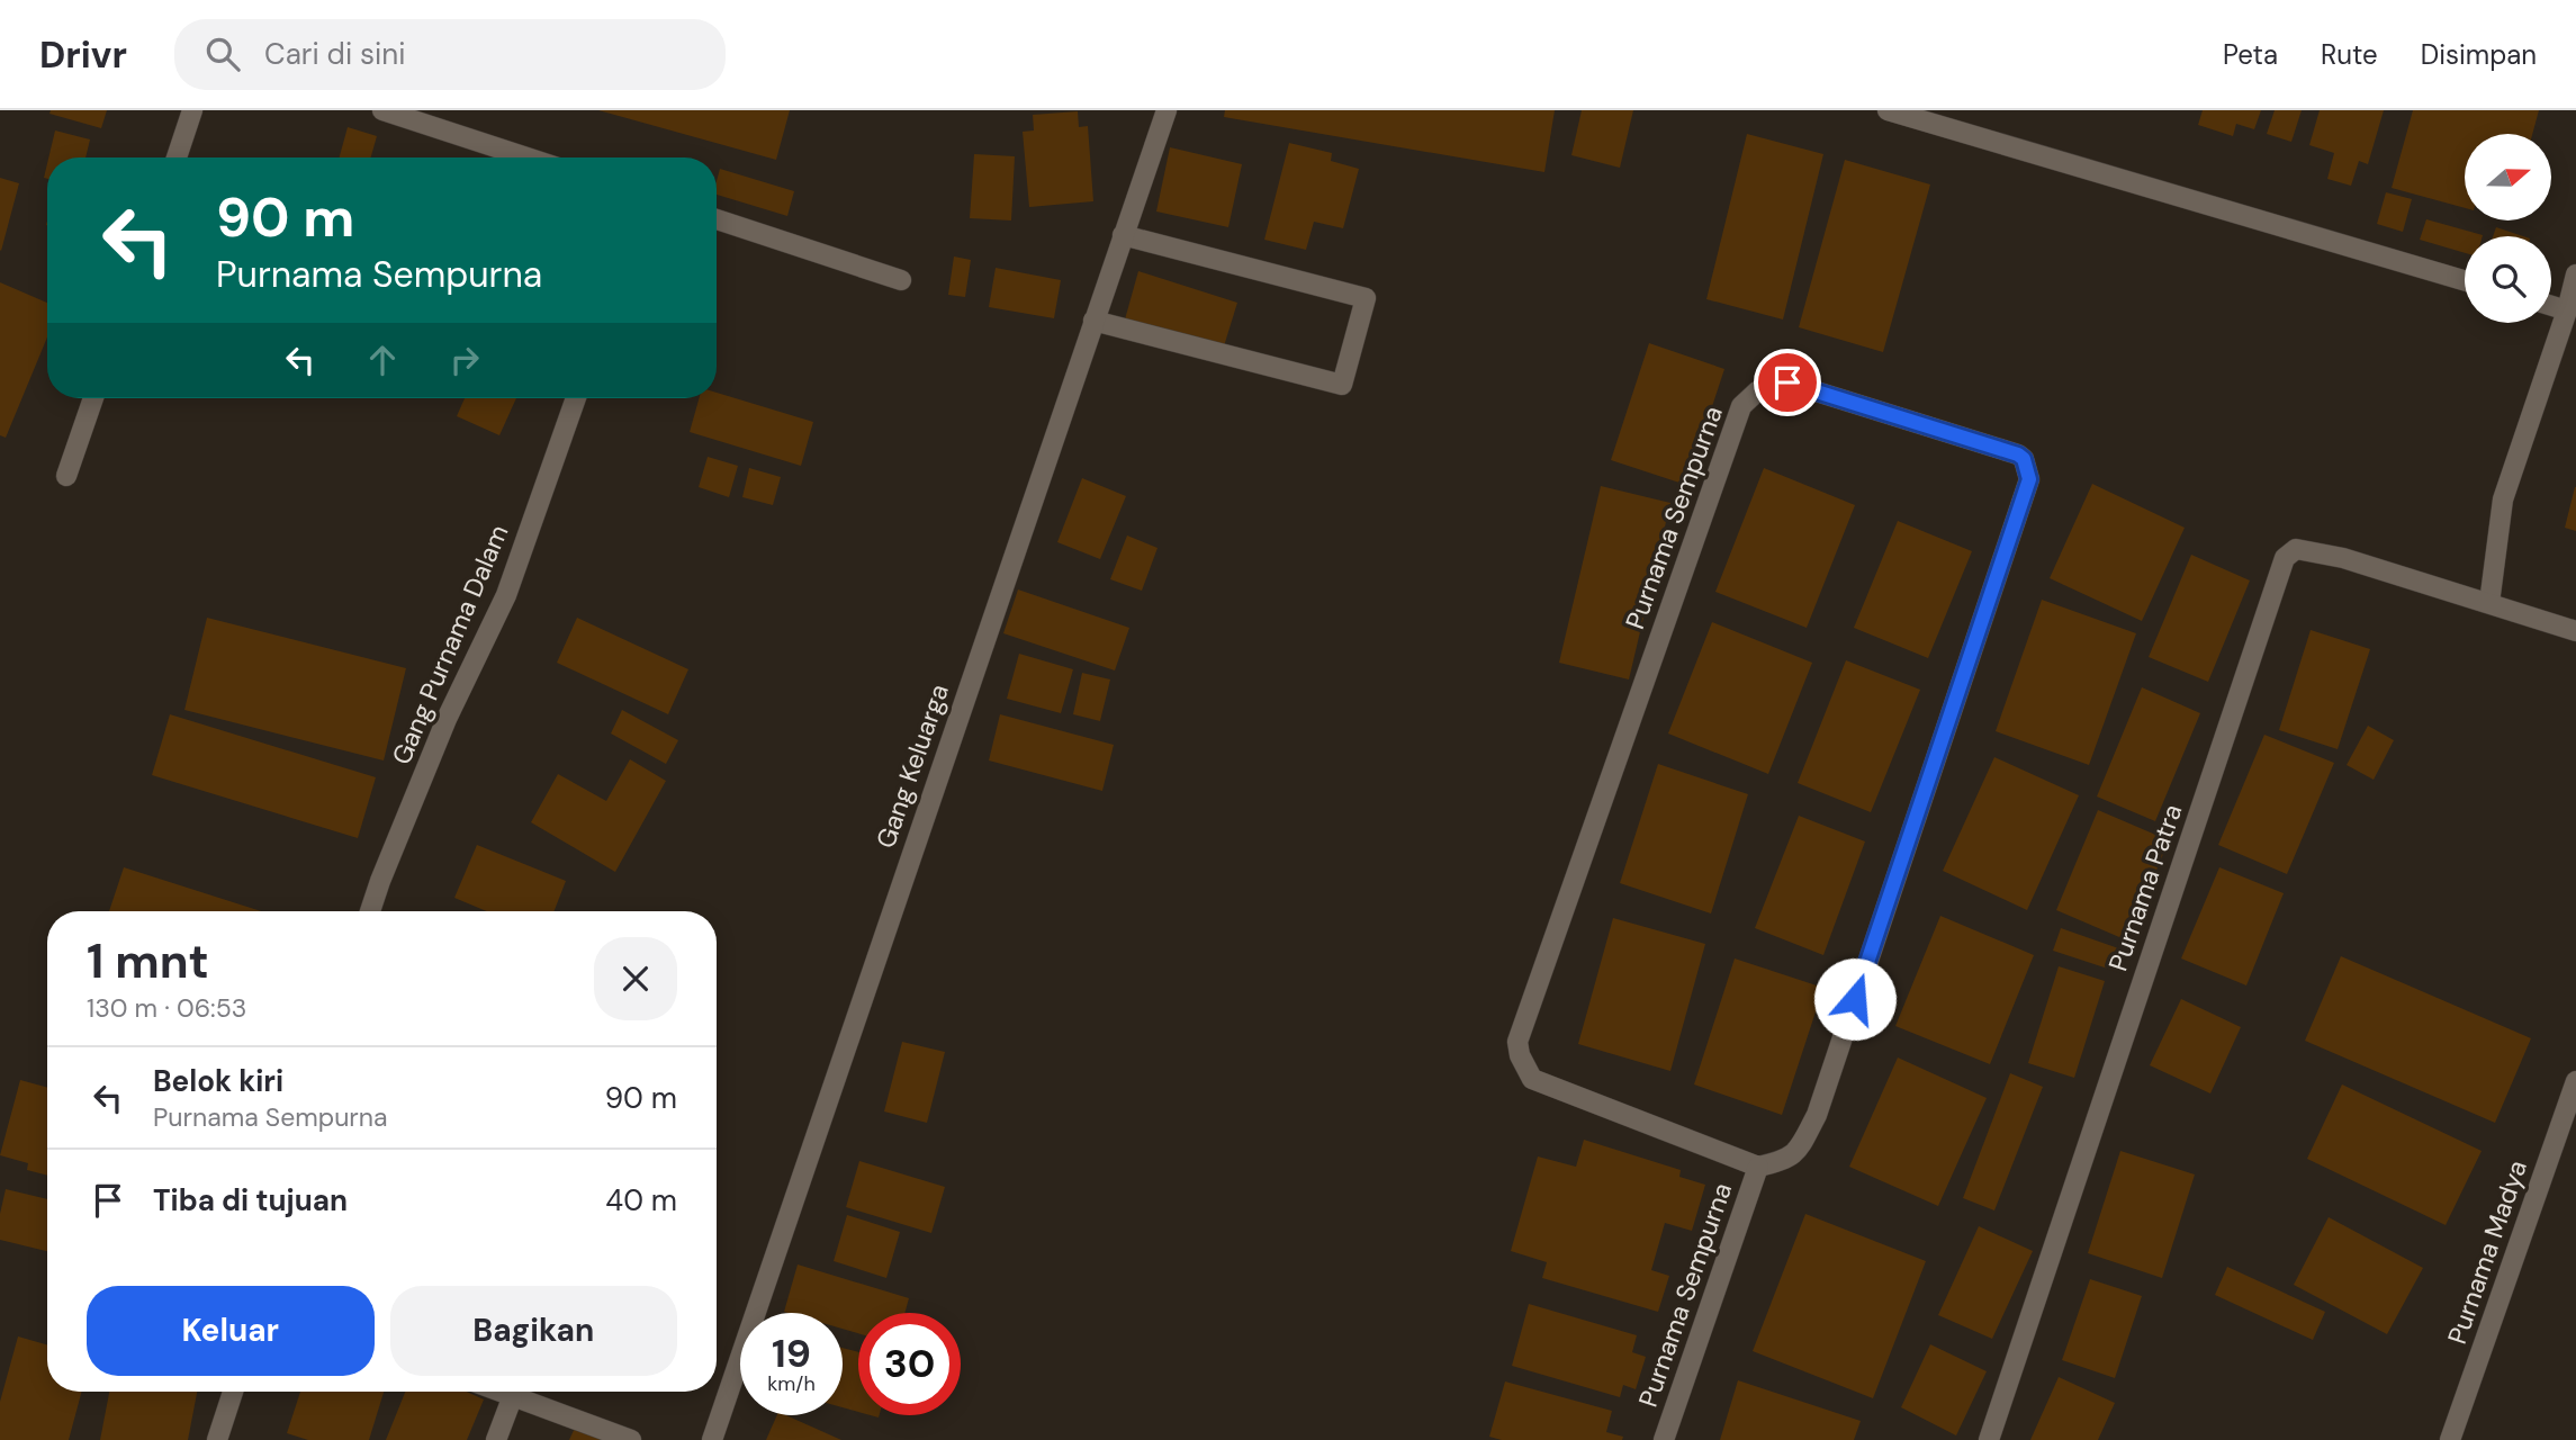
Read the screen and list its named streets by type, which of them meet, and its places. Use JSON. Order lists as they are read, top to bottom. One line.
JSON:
{"streets":{"street":["Purnama Sempurna","Gang Purnama Dalam","Gang Keluarga","Purnama Patra","Purnama Madya"]},"north":"right","page":{"header":"Drivr","search":"Cari di sini","nav":["Peta","Rute","Disimpan"],"turn":["90 m","Purnama Sempurna"],"heading":["1 mnt","130 m · 06:53"],"list":[{"name":"Belok kiri","note":"Purnama Sempurna","value":"90 m"},{"name":"Tiba di tujuan","value":"40 m"}],"buttons":["Keluar","Bagikan"],"speed":"19 km/h","limit":"30"}}
